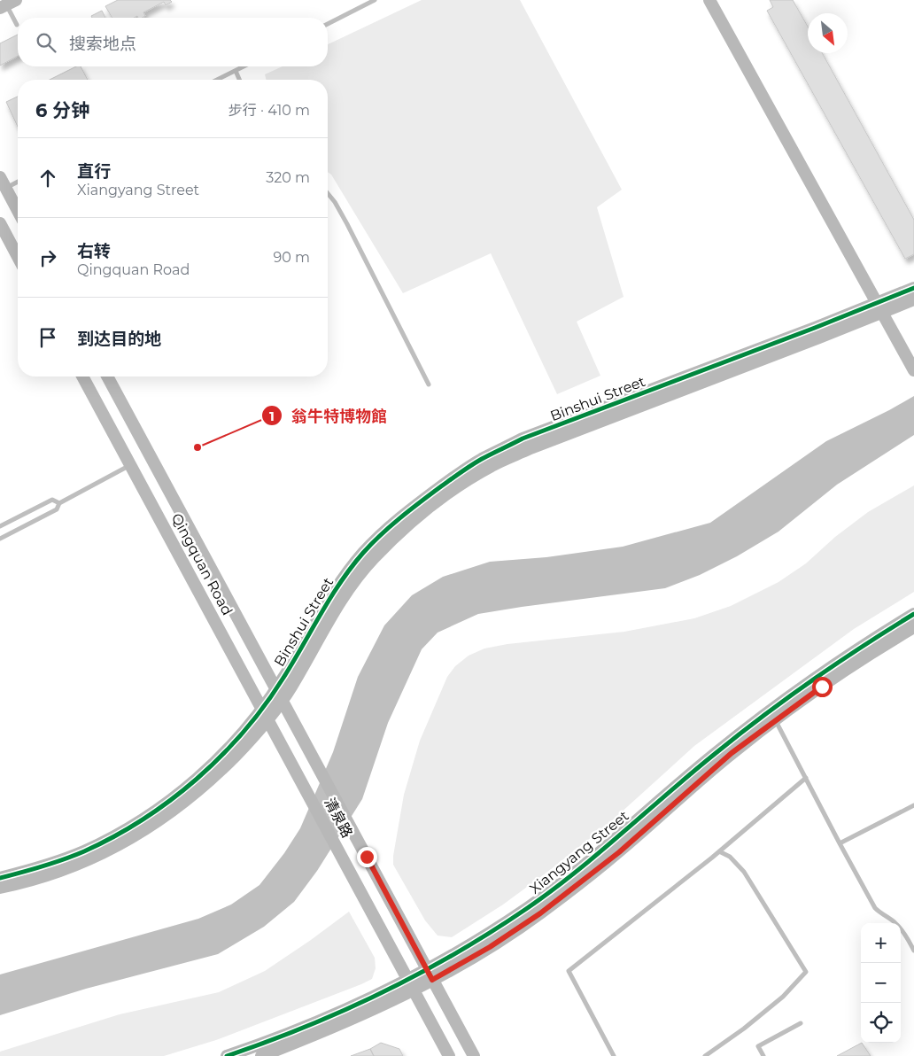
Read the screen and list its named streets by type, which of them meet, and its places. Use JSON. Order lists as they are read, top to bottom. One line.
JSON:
{"streets":{"street":["Binshui Street","Qingquan Road","清泉路","Xiangyang Street"]},"crossings":[["Binshui Street","Qingquan Road"],["Qingquan Road","清泉路"],["清泉路","Xiangyang Street"]],"places":["翁牛特博物館"],"north":"bottom right","page":{"search":"搜索地点","heading":["6 分钟","步行 · 410 m"],"list":[["直行","Xiangyang Street","320 m"],["右转","Qingquan Road","90 m"],"到达目的地"],"map_buttons":["+","−"]}}
